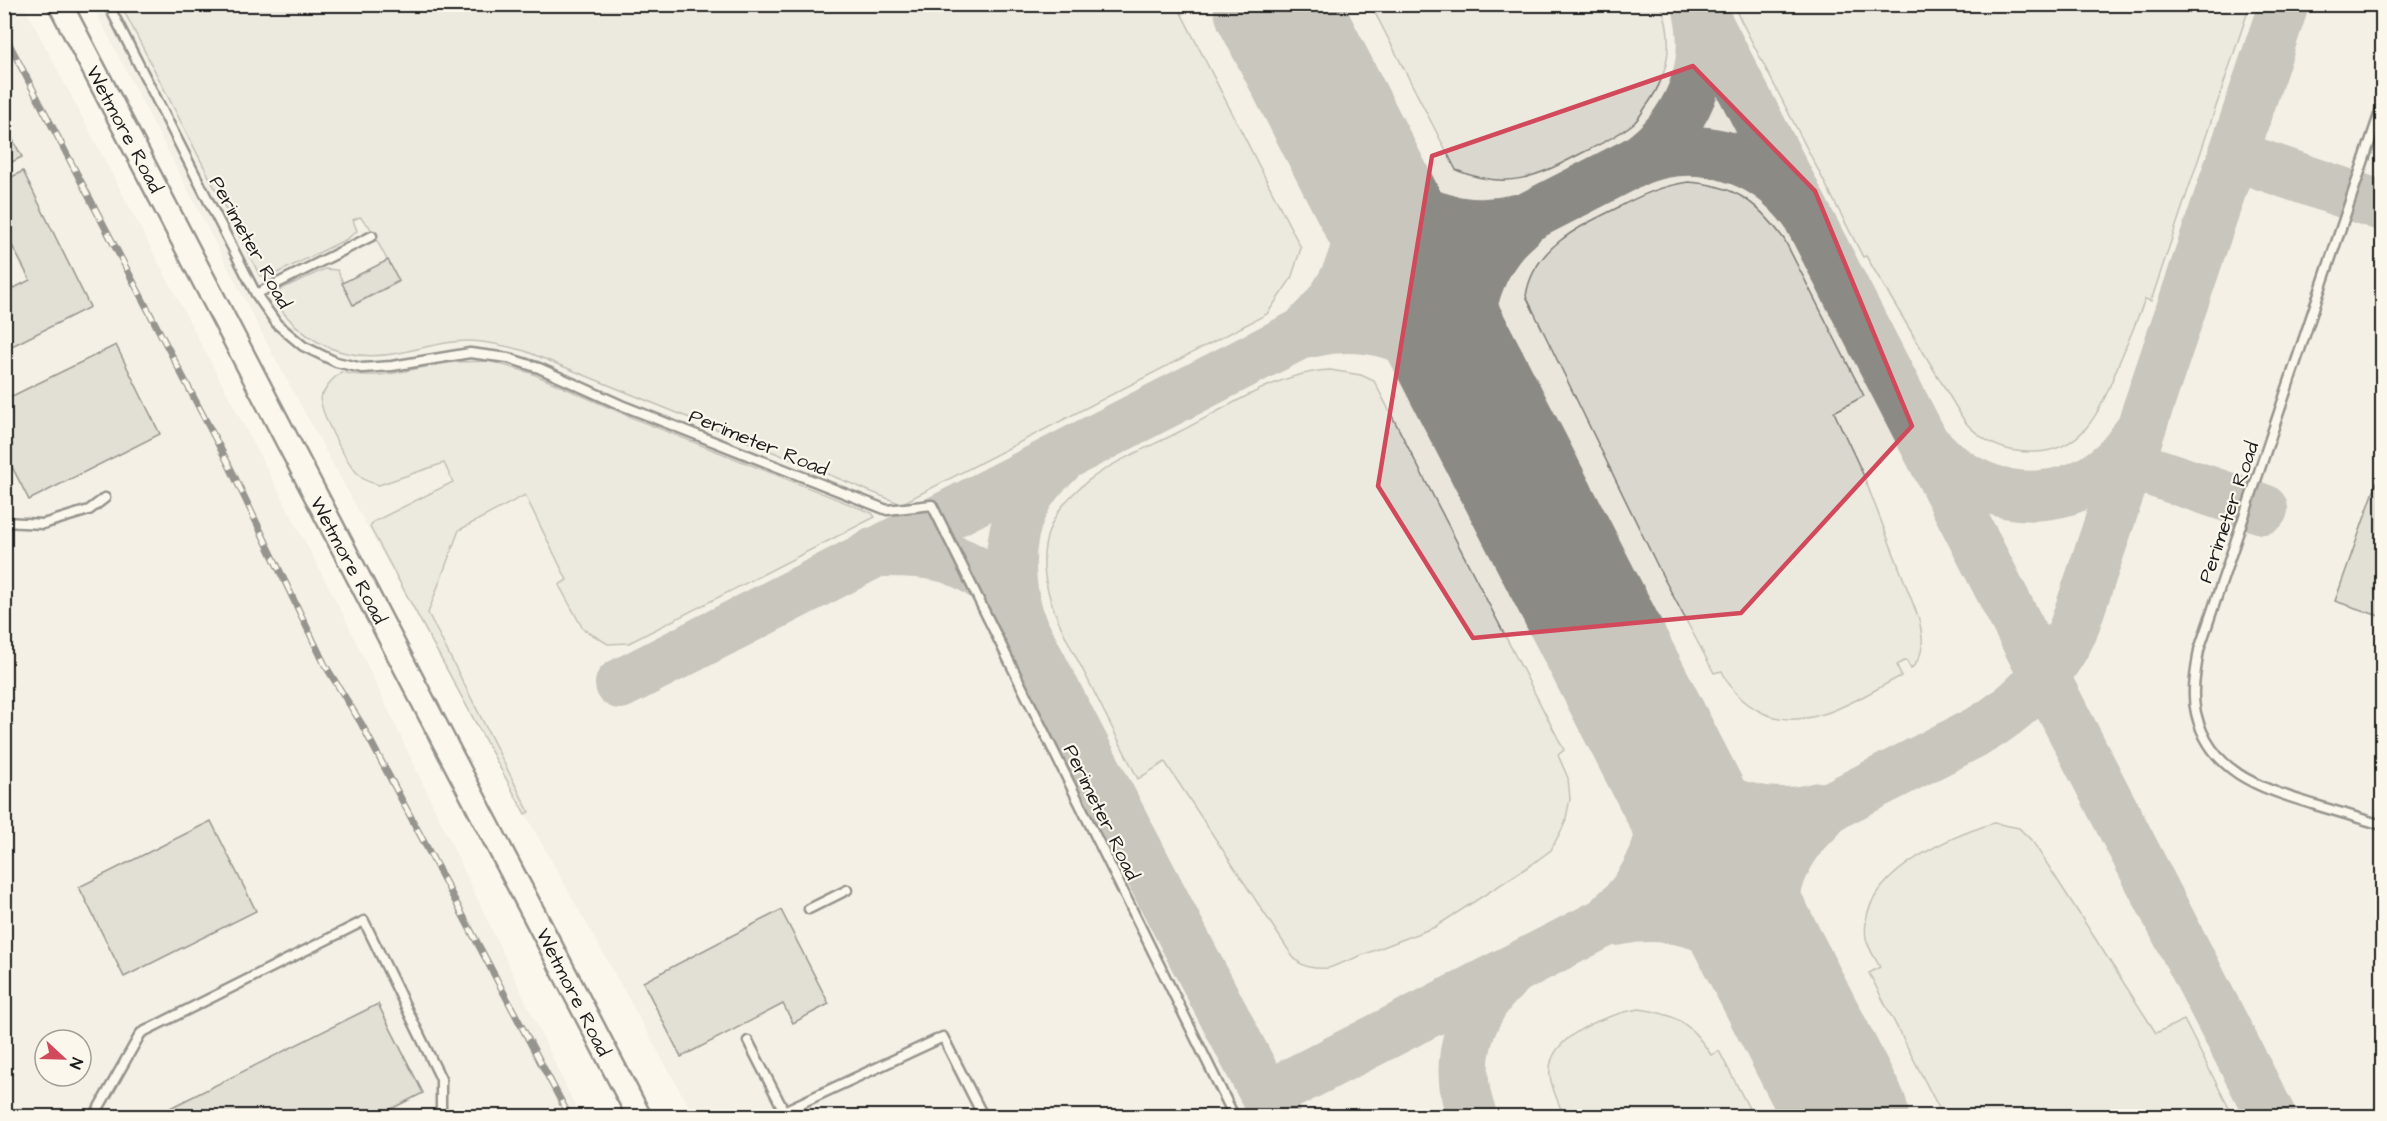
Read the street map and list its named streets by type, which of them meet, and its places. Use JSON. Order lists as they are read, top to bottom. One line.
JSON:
{"streets":{"main road":["Wetmore Road"],"lane":["Perimeter Road"]},"north":"right"}
